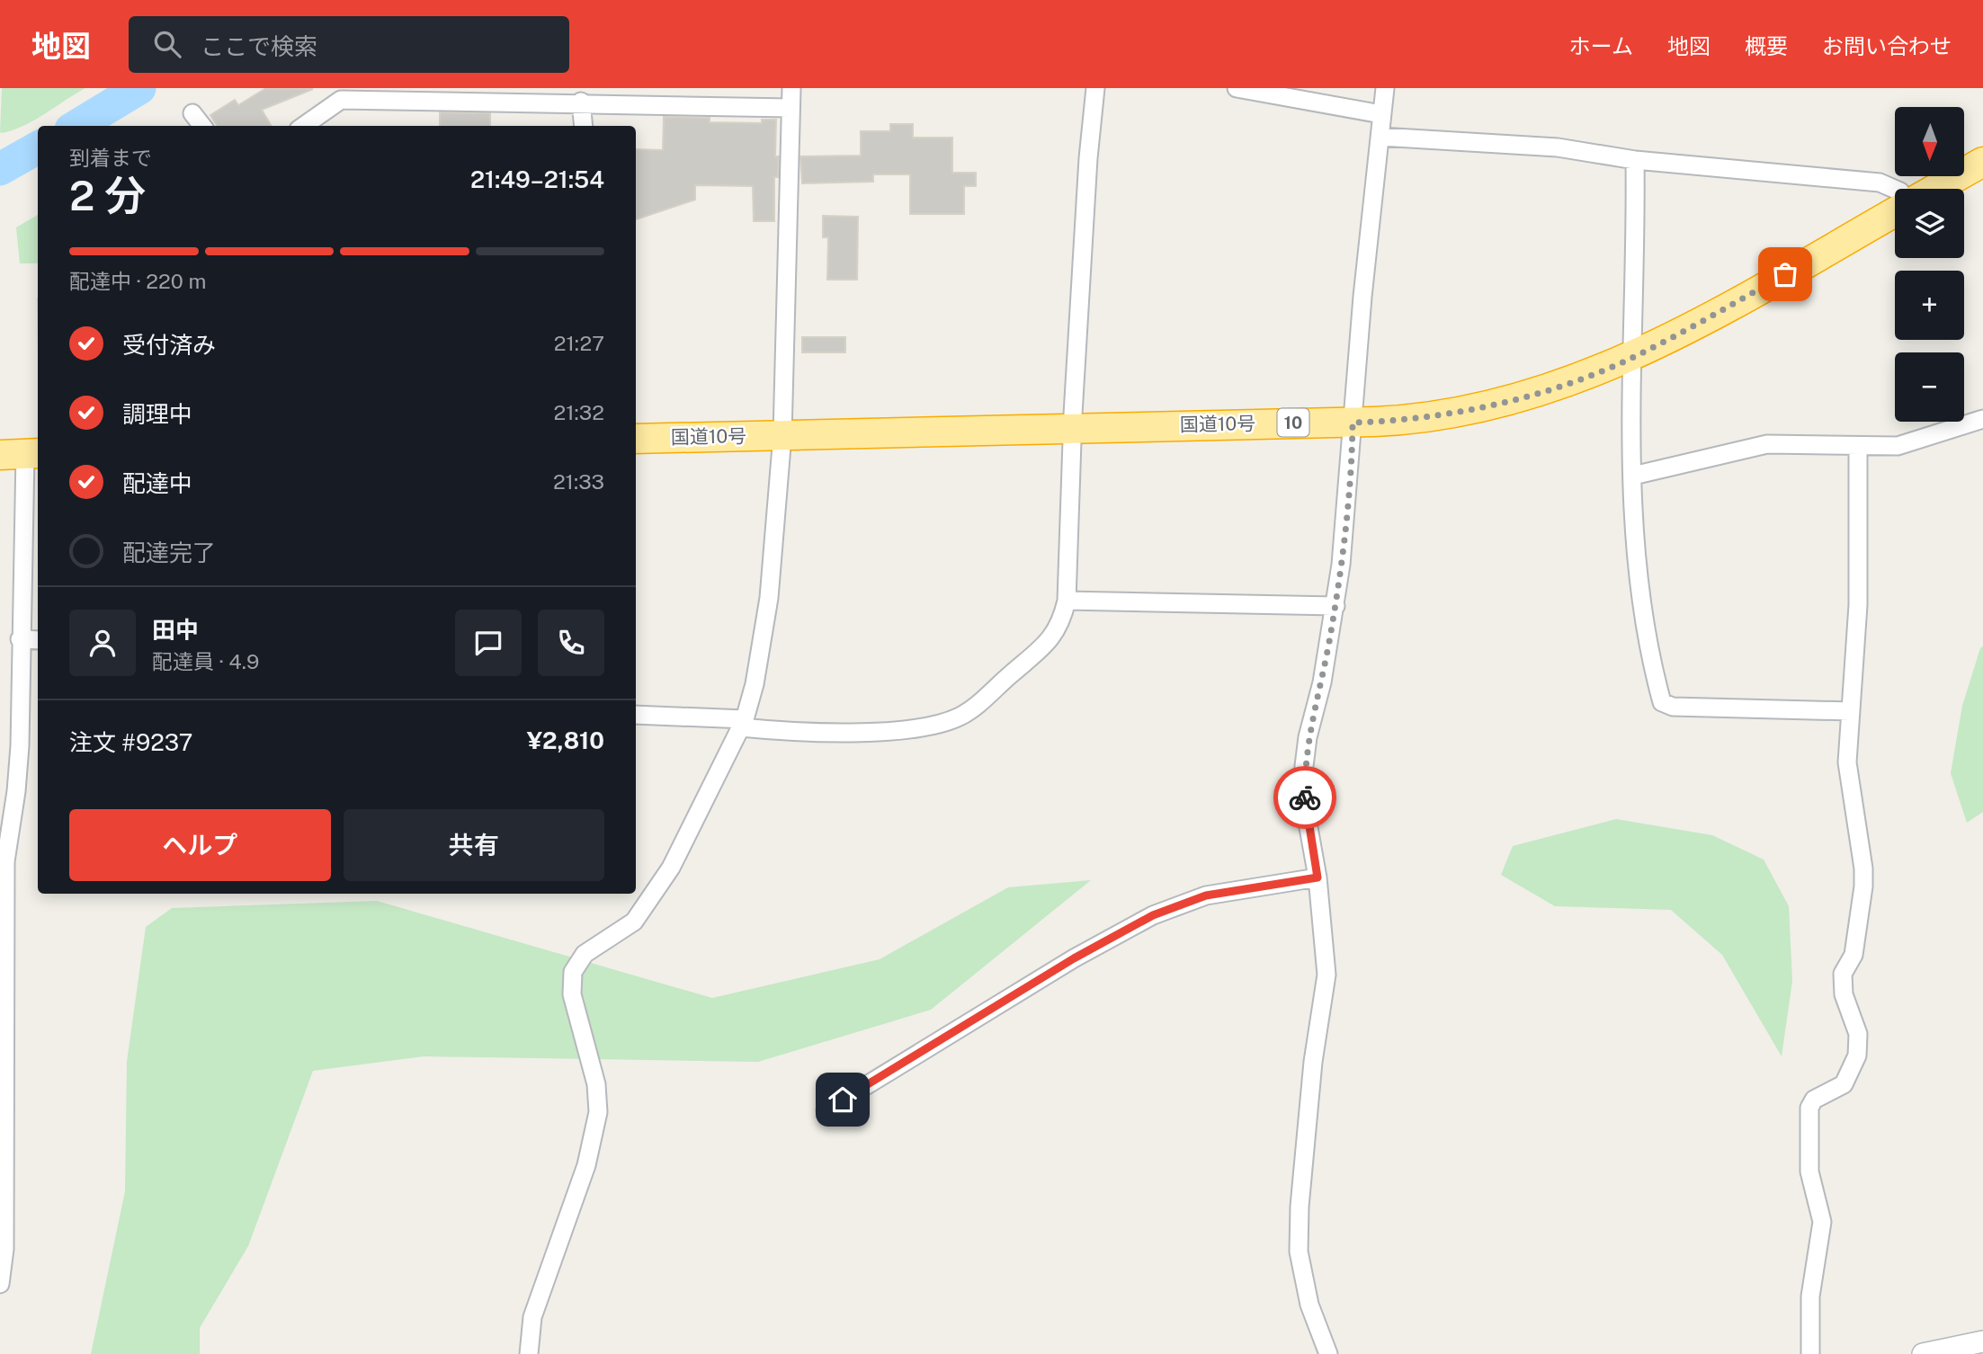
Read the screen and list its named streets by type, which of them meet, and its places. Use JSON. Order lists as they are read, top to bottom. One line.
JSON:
{"streets":{"highway":["10","国道10号"]},"north":"bottom","page":{"header":"地図","search":"ここで検索","nav":["ホーム","地図","概要","お問い合わせ"],"map_buttons":["+","−"],"heading":["2 分","到着まで","21:49–21:54"],"panel":["田中","配達員 · 4.9","注文 #9237","¥2,810"],"bar":"配達中 · 220 m","list":[["受付済み","21:27"],["調理中","21:32"],["配達中","21:33"],"配達完了"],"buttons":["ヘルプ","共有"]}}
